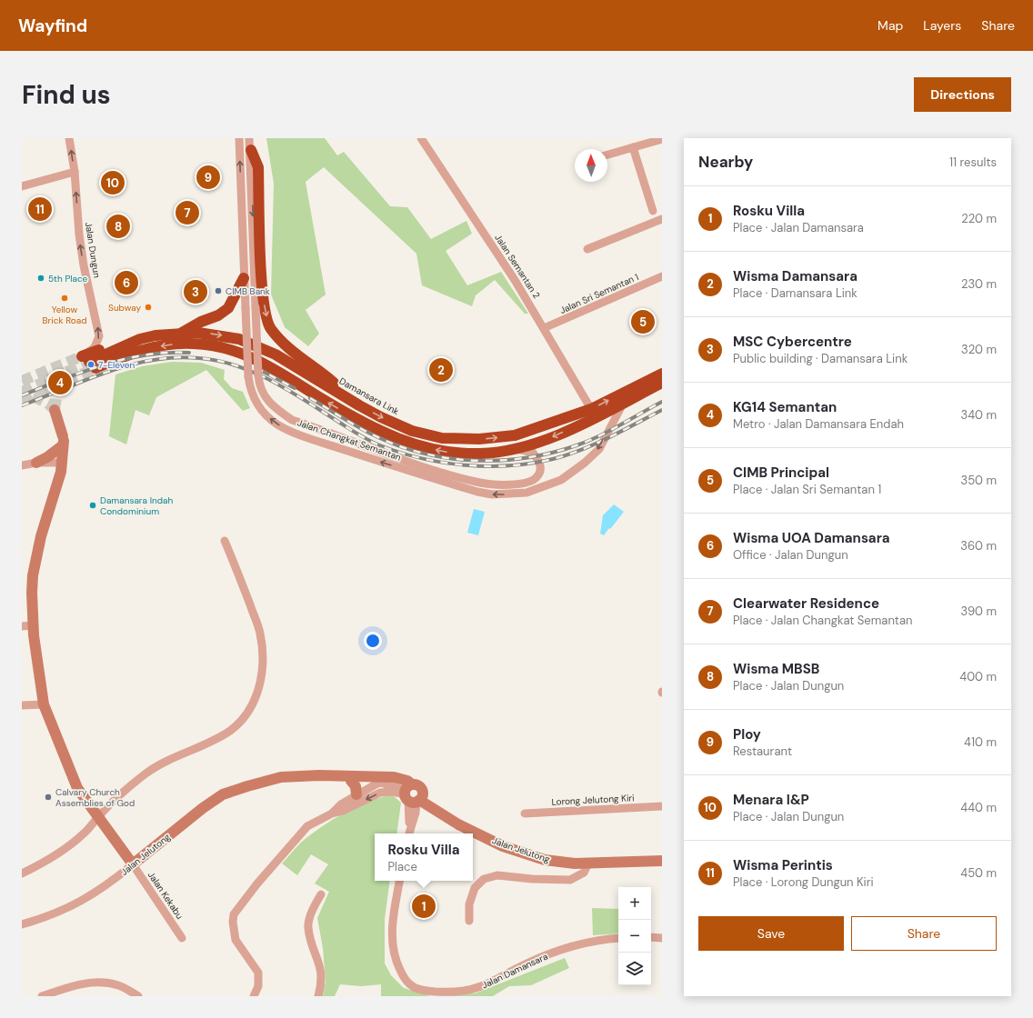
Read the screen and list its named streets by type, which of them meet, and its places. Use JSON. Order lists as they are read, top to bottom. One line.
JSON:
{"streets":{"highway":["Damansara Link"],"street":["Jalan Dungun","Jalan Semantan 2","Jalan Sri Semantan 1","Jalan Changkat Semantan","Lorong Jelutong Kiri","Jalan Jelutong","Jalan Kekabu","Jalan Damansara"]},"crossings":[["Jalan Dungun","Damansara Link"],["Jalan Semantan 2","Jalan Sri Semantan 1"],["Jalan Semantan 2","Damansara Link"],["Jalan Jelutong","Jalan Kekabu"]],"one_way":["Jalan Dungun"],"places":["5th Place","CIMB Bank","Yellow Brick Road","Subway","7-Eleven","Damansara Indah Condominium","Calvary Church Assemblies of God"],"north":"top","page":{"header":"Wayfind","nav":["Map","Layers","Share"],"buttons":["Directions",["Save","Share"]],"title":"Find us","heading":["Nearby","11 results"],"pins":["9","10","11","7","8","6","3","5","2","4","1"],"list":[{"mark":"1","name":"Rosku Villa","note":"Place · Jalan Damansara","value":"220 m"},{"mark":"2","name":"Wisma Damansara","note":"Place · Damansara Link","value":"230 m"},{"mark":"3","name":"MSC Cybercentre","note":"Public building · Damansara Link","value":"320 m"},{"mark":"4","name":"KG14 Semantan","note":"Metro · Jalan Damansara Endah","value":"340 m"},{"mark":"5","name":"CIMB Principal","note":"Place · Jalan Sri Semantan 1","value":"350 m"},{"mark":"6","name":"Wisma UOA Damansara","note":"Office · Jalan Dungun","value":"360 m"},{"mark":"7","name":"Clearwater Residence","note":"Place · Jalan Changkat Semantan","value":"390 m"},{"mark":"8","name":"Wisma MBSB","note":"Place · Jalan Dungun","value":"400 m"},{"mark":"9","name":"Ploy","note":"Restaurant","value":"410 m"},{"mark":"10","name":"Menara I&P","note":"Place · Jalan Dungun","value":"440 m"},{"mark":"11","name":"Wisma Perintis","note":"Place · Lorong Dungun Kiri","value":"450 m"}],"popup":["Rosku Villa","Place"],"map_buttons":["+","−"]}}
